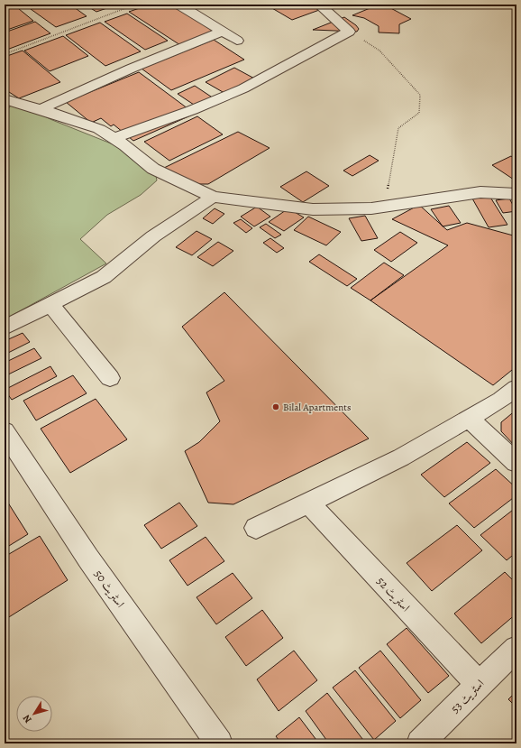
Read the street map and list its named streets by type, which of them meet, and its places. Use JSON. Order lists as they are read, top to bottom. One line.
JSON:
{"streets":{"street":["اسٹریٹ 50","اسٹریٹ 52","اسٹریٹ 53"]},"crossings":[["اسٹریٹ 52","اسٹریٹ 53"]],"places":["Bilal Apartments"],"north":"bottom left"}
